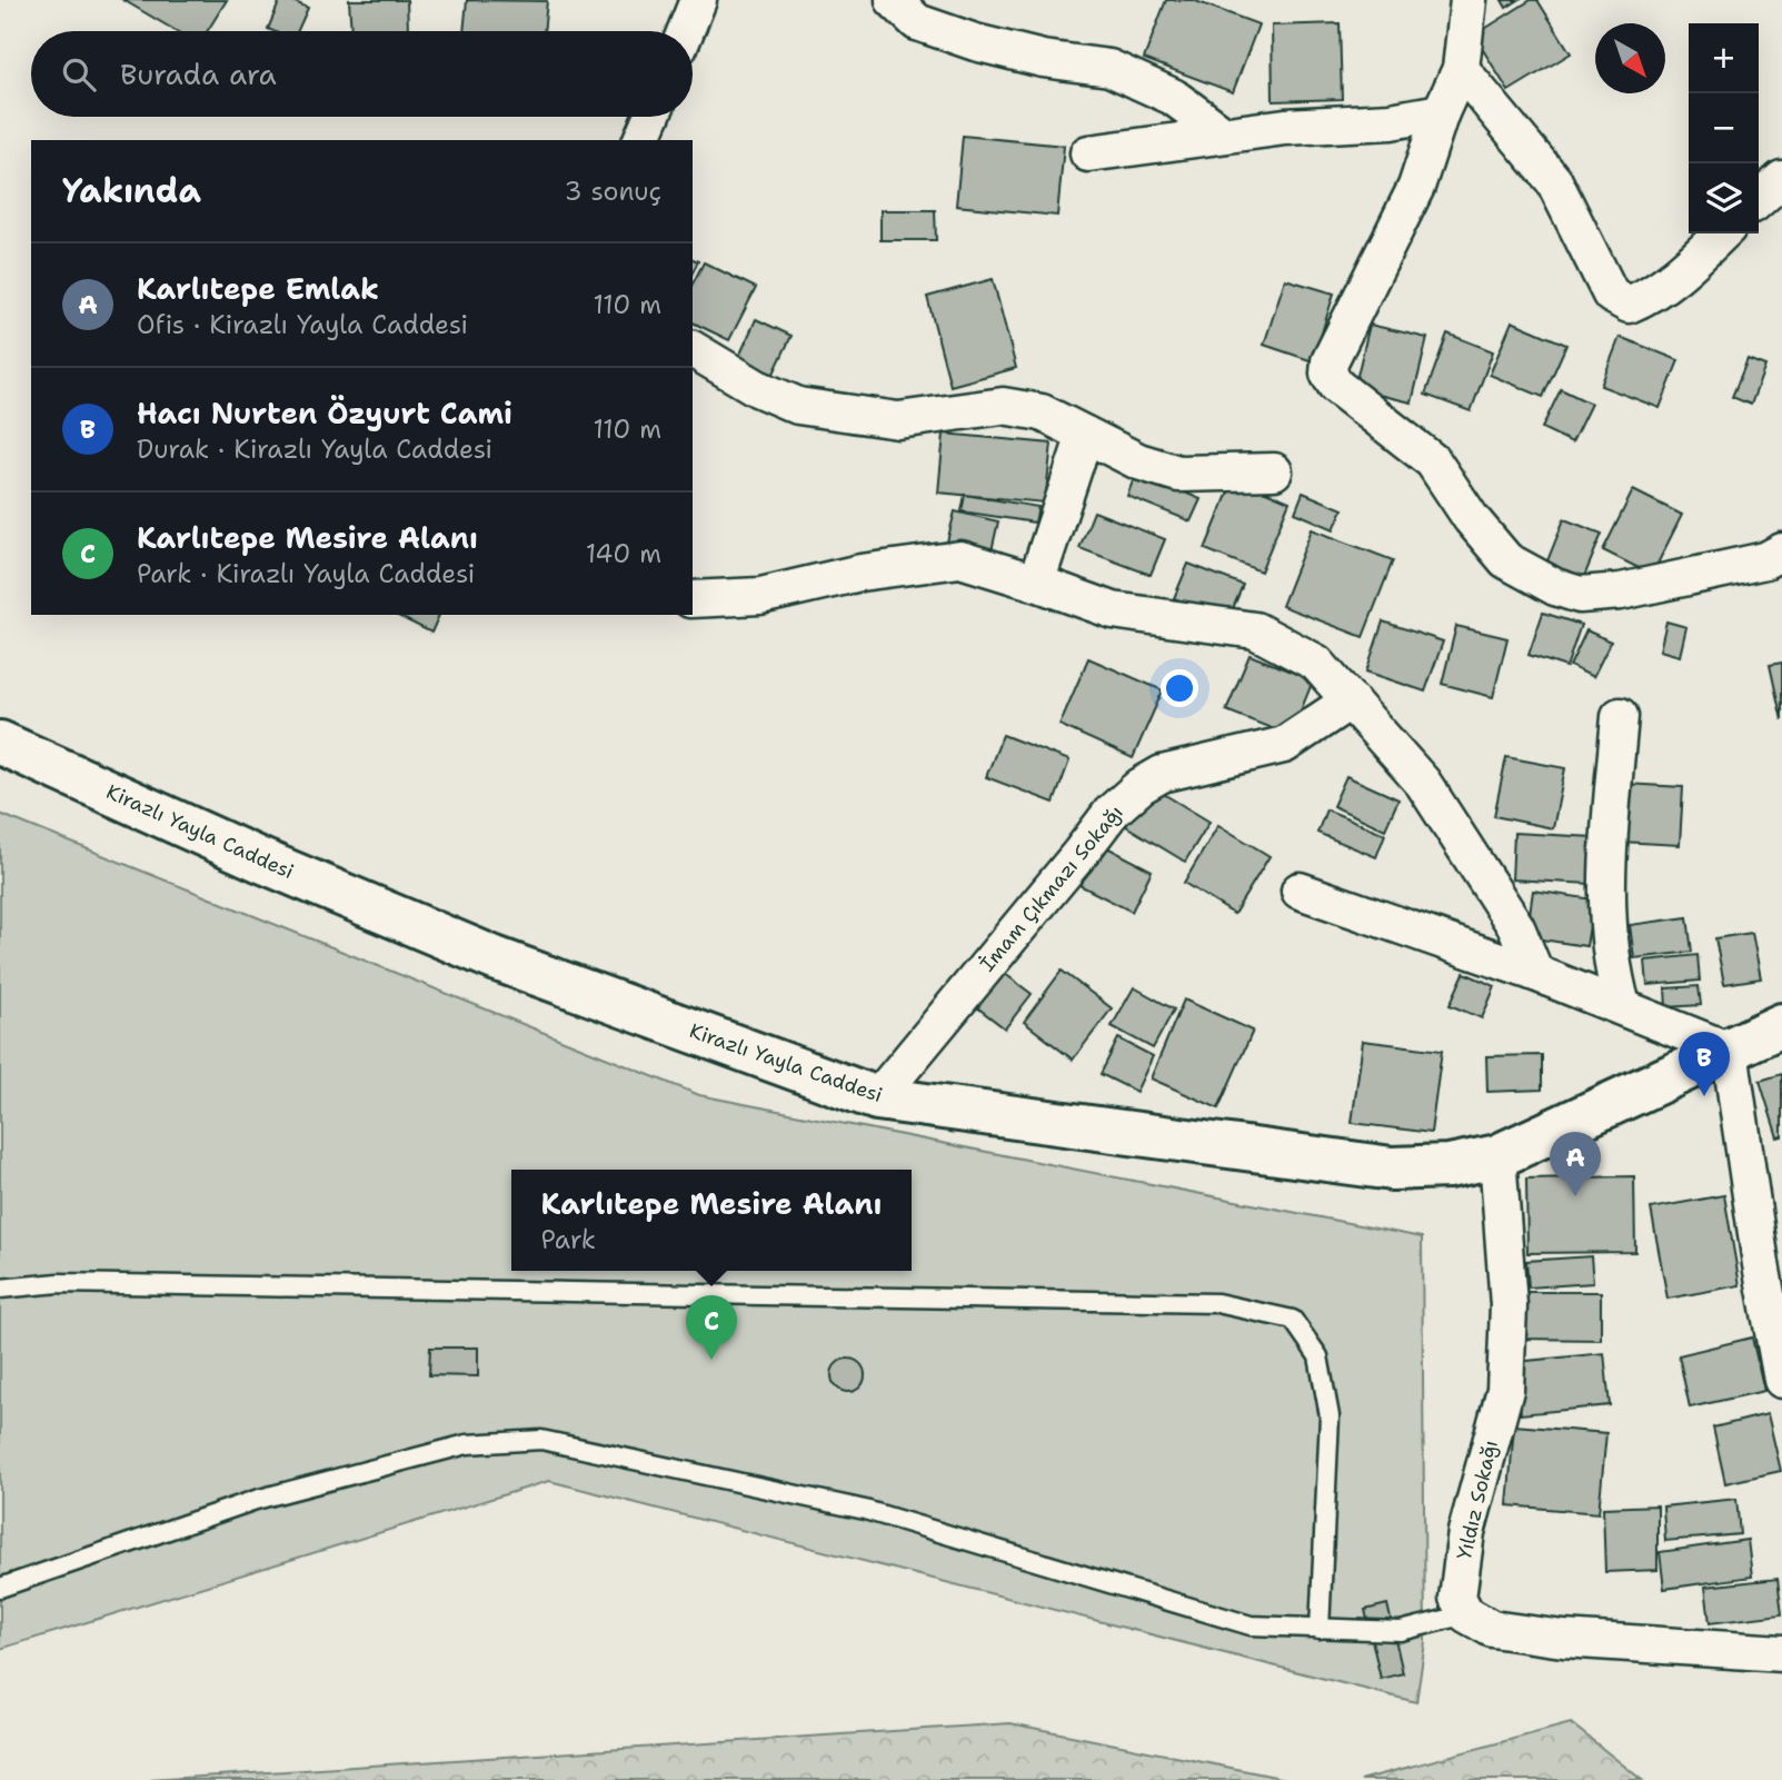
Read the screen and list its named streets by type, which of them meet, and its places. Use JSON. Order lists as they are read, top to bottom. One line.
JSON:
{"streets":{"main road":["Kirazlı Yayla Caddesi"],"street":["İmam Çıkmazı Sokağı","Yıldız Sokağı"]},"crossings":[["Kirazlı Yayla Caddesi","İmam Çıkmazı Sokağı"],["Kirazlı Yayla Caddesi","Yıldız Sokağı"]],"north":"bottom right","page":{"map_buttons":["+","−"],"search":"Burada ara","heading":["Yakında","3 sonuç"],"list":[{"mark":"A","name":"Karlıtepe Emlak","note":"Ofis · Kirazlı Yayla Caddesi","value":"110 m"},{"mark":"B","name":"Hacı Nurten Özyurt Cami","note":"Durak · Kirazlı Yayla Caddesi","value":"110 m"},{"mark":"C","name":"Karlıtepe Mesire Alanı","note":"Park · Kirazlı Yayla Caddesi","value":"140 m"}],"pins":["B","A","C"],"popup":["Karlıtepe Mesire Alanı","Park"]}}
